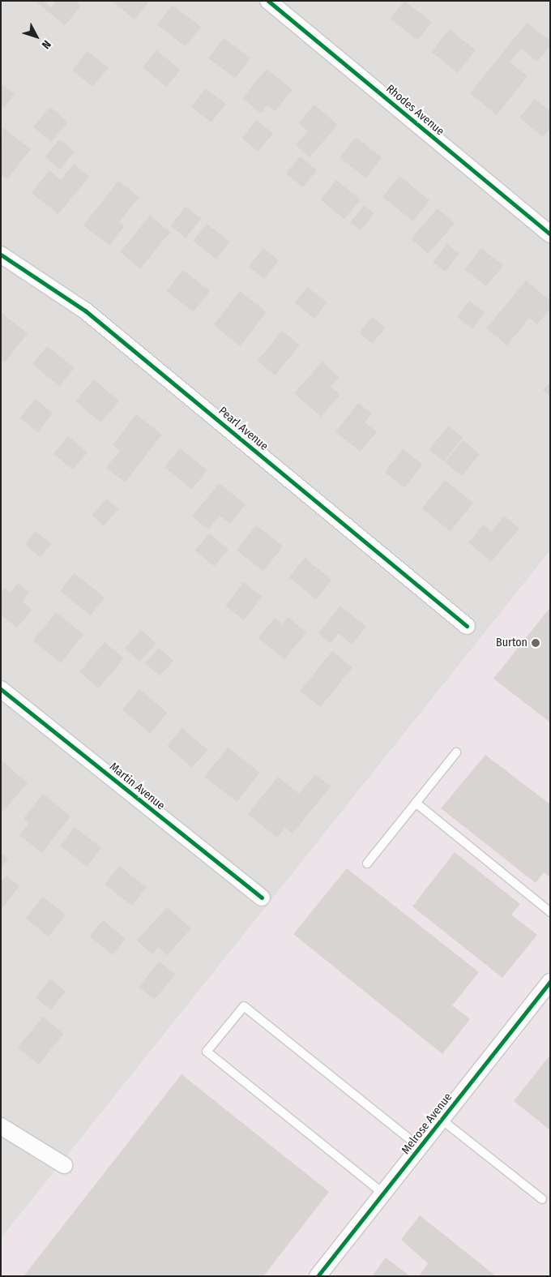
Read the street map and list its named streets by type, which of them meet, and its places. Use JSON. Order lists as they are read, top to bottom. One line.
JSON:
{"streets":{"street":["Rhodes Avenue","Pearl Avenue","Martin Avenue","Melrose Avenue"]},"places":["Burton"],"north":"bottom right"}
